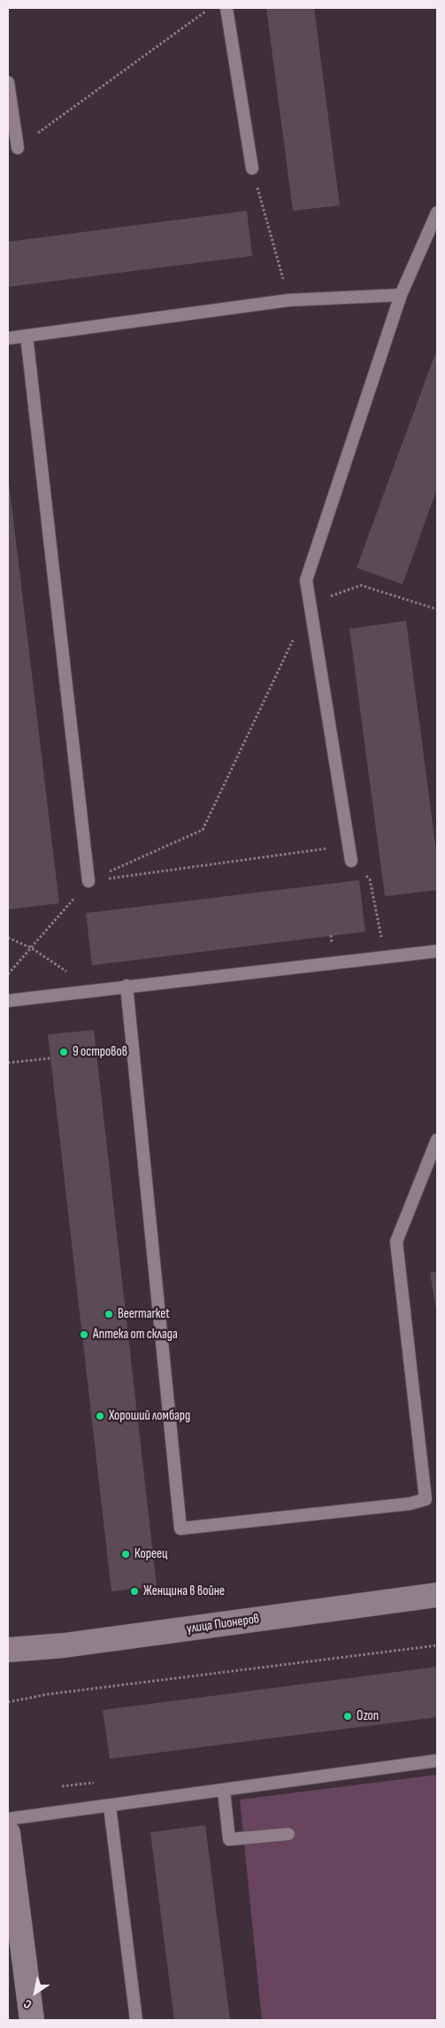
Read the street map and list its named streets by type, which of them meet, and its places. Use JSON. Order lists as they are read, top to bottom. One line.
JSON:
{"streets":{"street":["улица Пионеров"]},"places":["9 островов","Beermarket","Аптека от склада","Хороший ломбард","Кореец","Женщина в войне","Ozon"],"north":"bottom left"}
